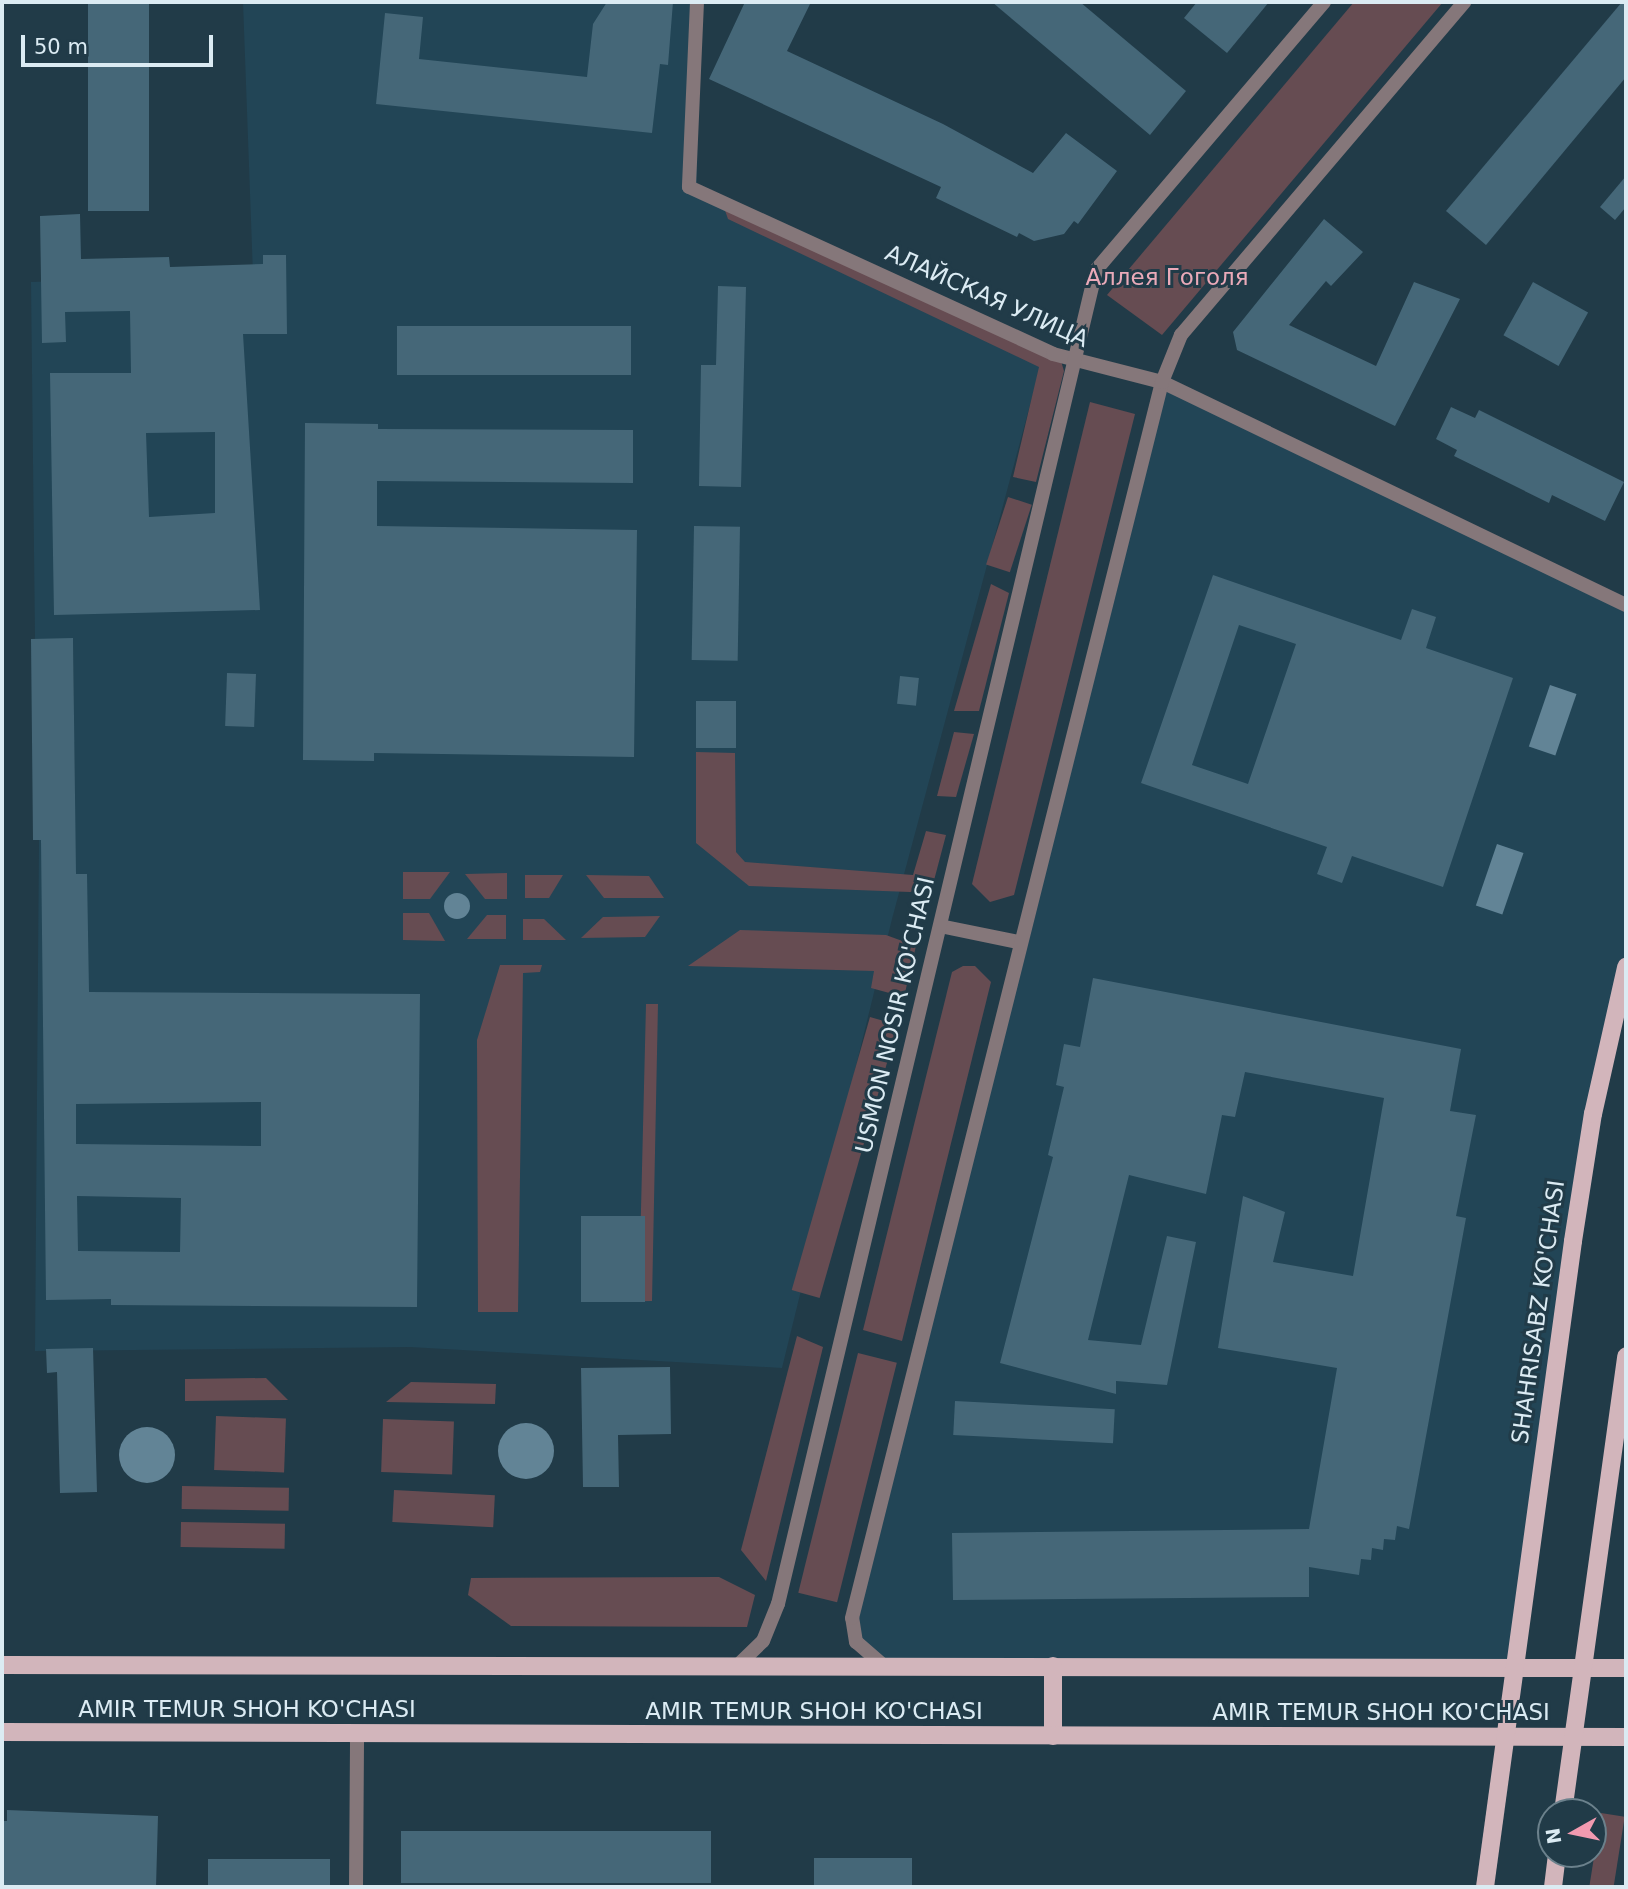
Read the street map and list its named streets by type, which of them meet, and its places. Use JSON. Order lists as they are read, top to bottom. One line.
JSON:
{"streets":{"main road":["SHAHRISABZ KO'CHASI","AMIR TEMUR SHOH KO'CHASI"],"street":["АЛАЙСКАЯ УЛИЦА","USMON NOSIR KO'CHASI"]},"crossings":[["АЛАЙСКАЯ УЛИЦА","USMON NOSIR KO'CHASI"],["USMON NOSIR KO'CHASI","AMIR TEMUR SHOH KO'CHASI"],["SHAHRISABZ KO'CHASI","AMIR TEMUR SHOH KO'CHASI"]],"parks":["Аллея Гоголя"],"scale_bar":"50 m","north":"left"}
